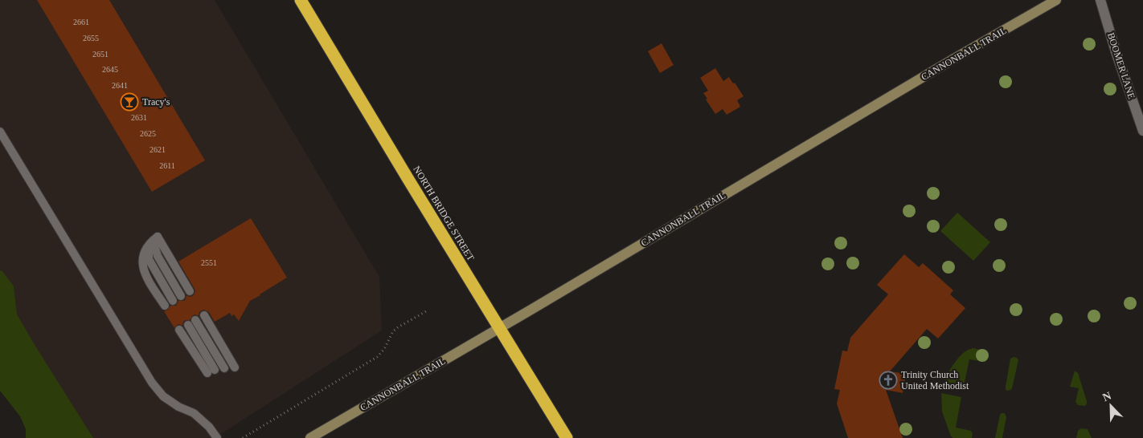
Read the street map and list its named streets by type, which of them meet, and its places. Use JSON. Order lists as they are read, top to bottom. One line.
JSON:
{"streets":{"highway":["NORTH BRIDGE STREET"],"street":["CANNONBALL TRAIL","BOOMER LANE"]},"crossings":[["CANNONBALL TRAIL","NORTH BRIDGE STREET"]],"places":{"bar":["Tracy's"],"church":["Trinity Church United Methodist"]},"house_numbers":["2661","2655","2651","2645","2641","2631","2625","2621","2611","2551"],"north":"top left"}
